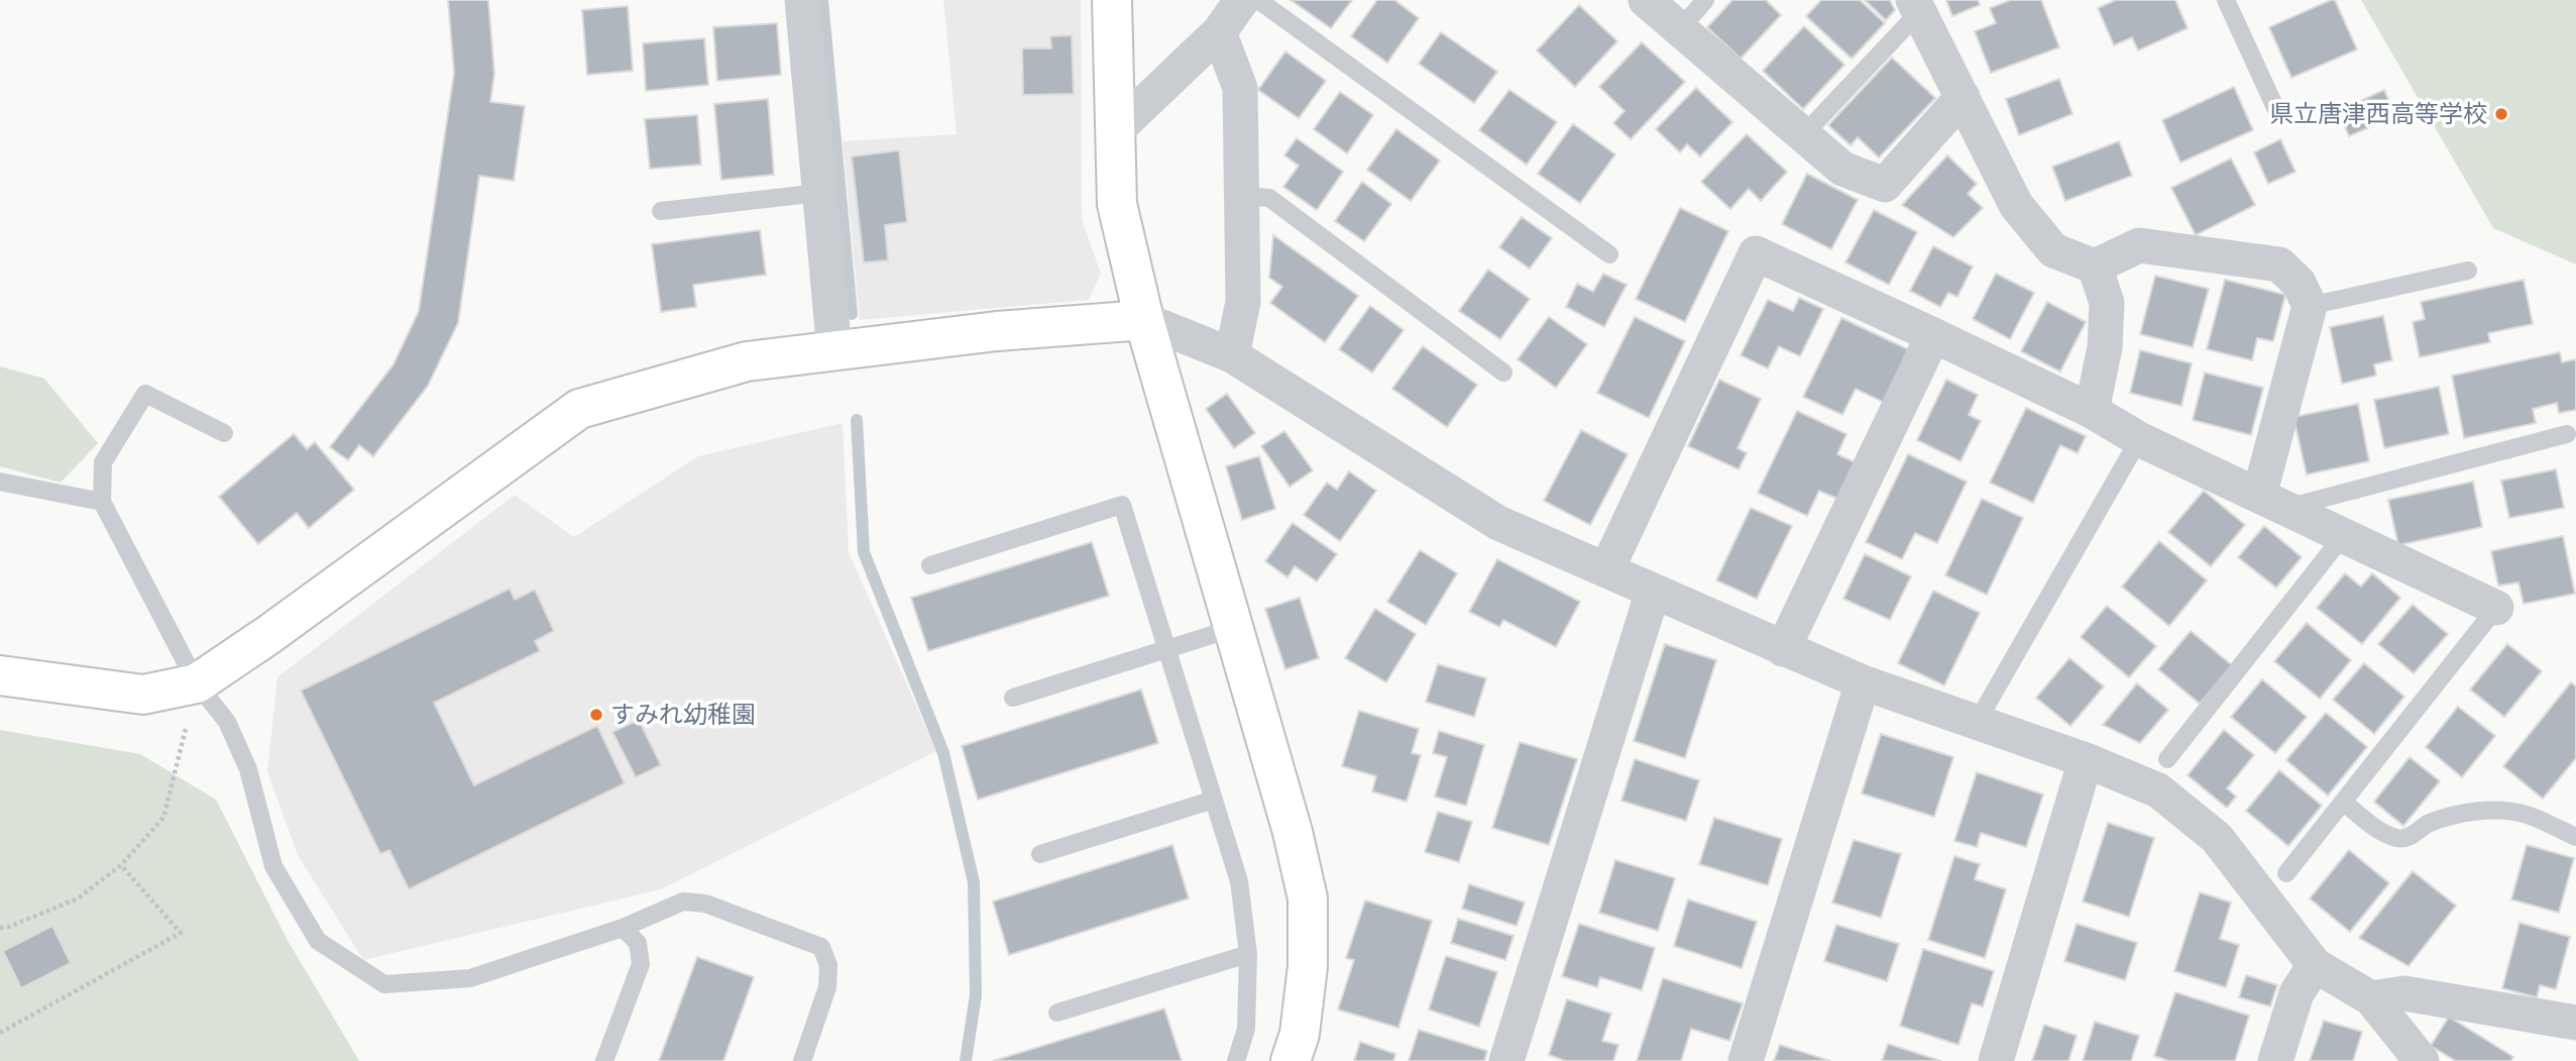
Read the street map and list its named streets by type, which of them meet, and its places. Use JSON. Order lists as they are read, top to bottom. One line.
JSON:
{"places":["県立唐津西高等学校","すみれ幼稚園"]}
